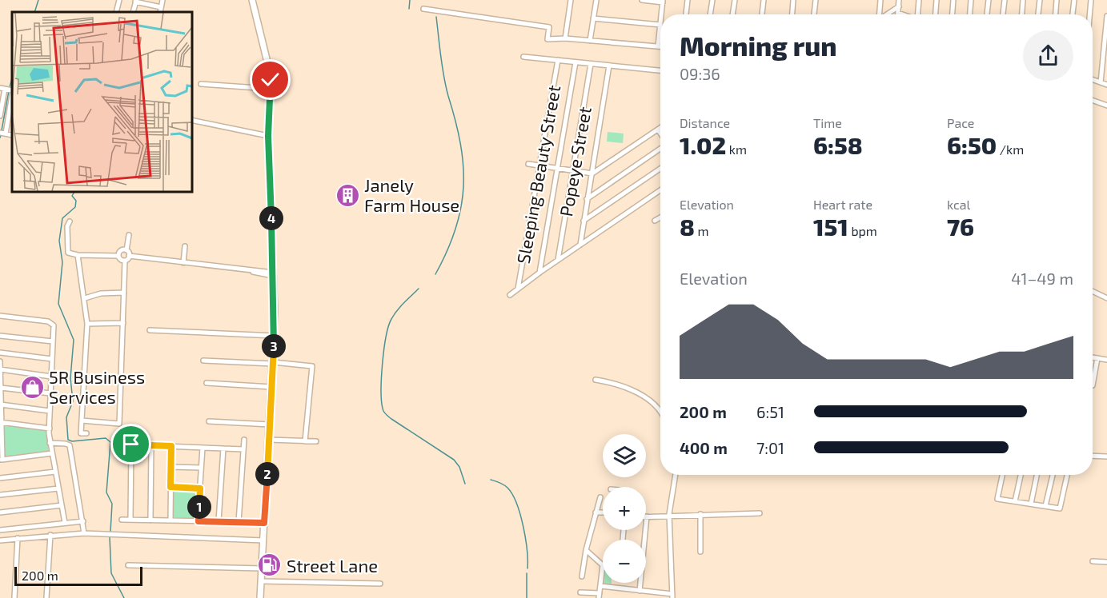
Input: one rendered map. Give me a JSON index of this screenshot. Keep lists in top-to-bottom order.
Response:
{
  "streets": {
    "street": ["Popeye Street", "Sleeping Beauty Street"]
  },
  "places": {
    "building": ["Janely Farm House"],
    "shop": ["5R Business Services"],
    "fuel station": ["Street Lane"]
  },
  "scale_bar": "200 m",
  "page": {
    "heading": ["Morning run", "09:36"],
    "stats": [
      ["Distance", "1.02 km"],
      ["Time", "6:58"],
      ["Pace", "6:50 /km"],
      ["Elevation", "8 m"],
      ["Heart rate", "151 bpm"],
      ["kcal", "76"]
    ],
    "pins": [
      "4",
      "3",
      "2",
      "1"
    ],
    "chart": ["Elevation", "41–49 m"],
    "list": [
      {
        "name": "200 m",
        "note": "6:51"
      },
      {
        "name": "400 m",
        "note": "7:01"
      }
    ],
    "map_buttons": ["+", "−"],
    "scale": "200 m"
  }
}
